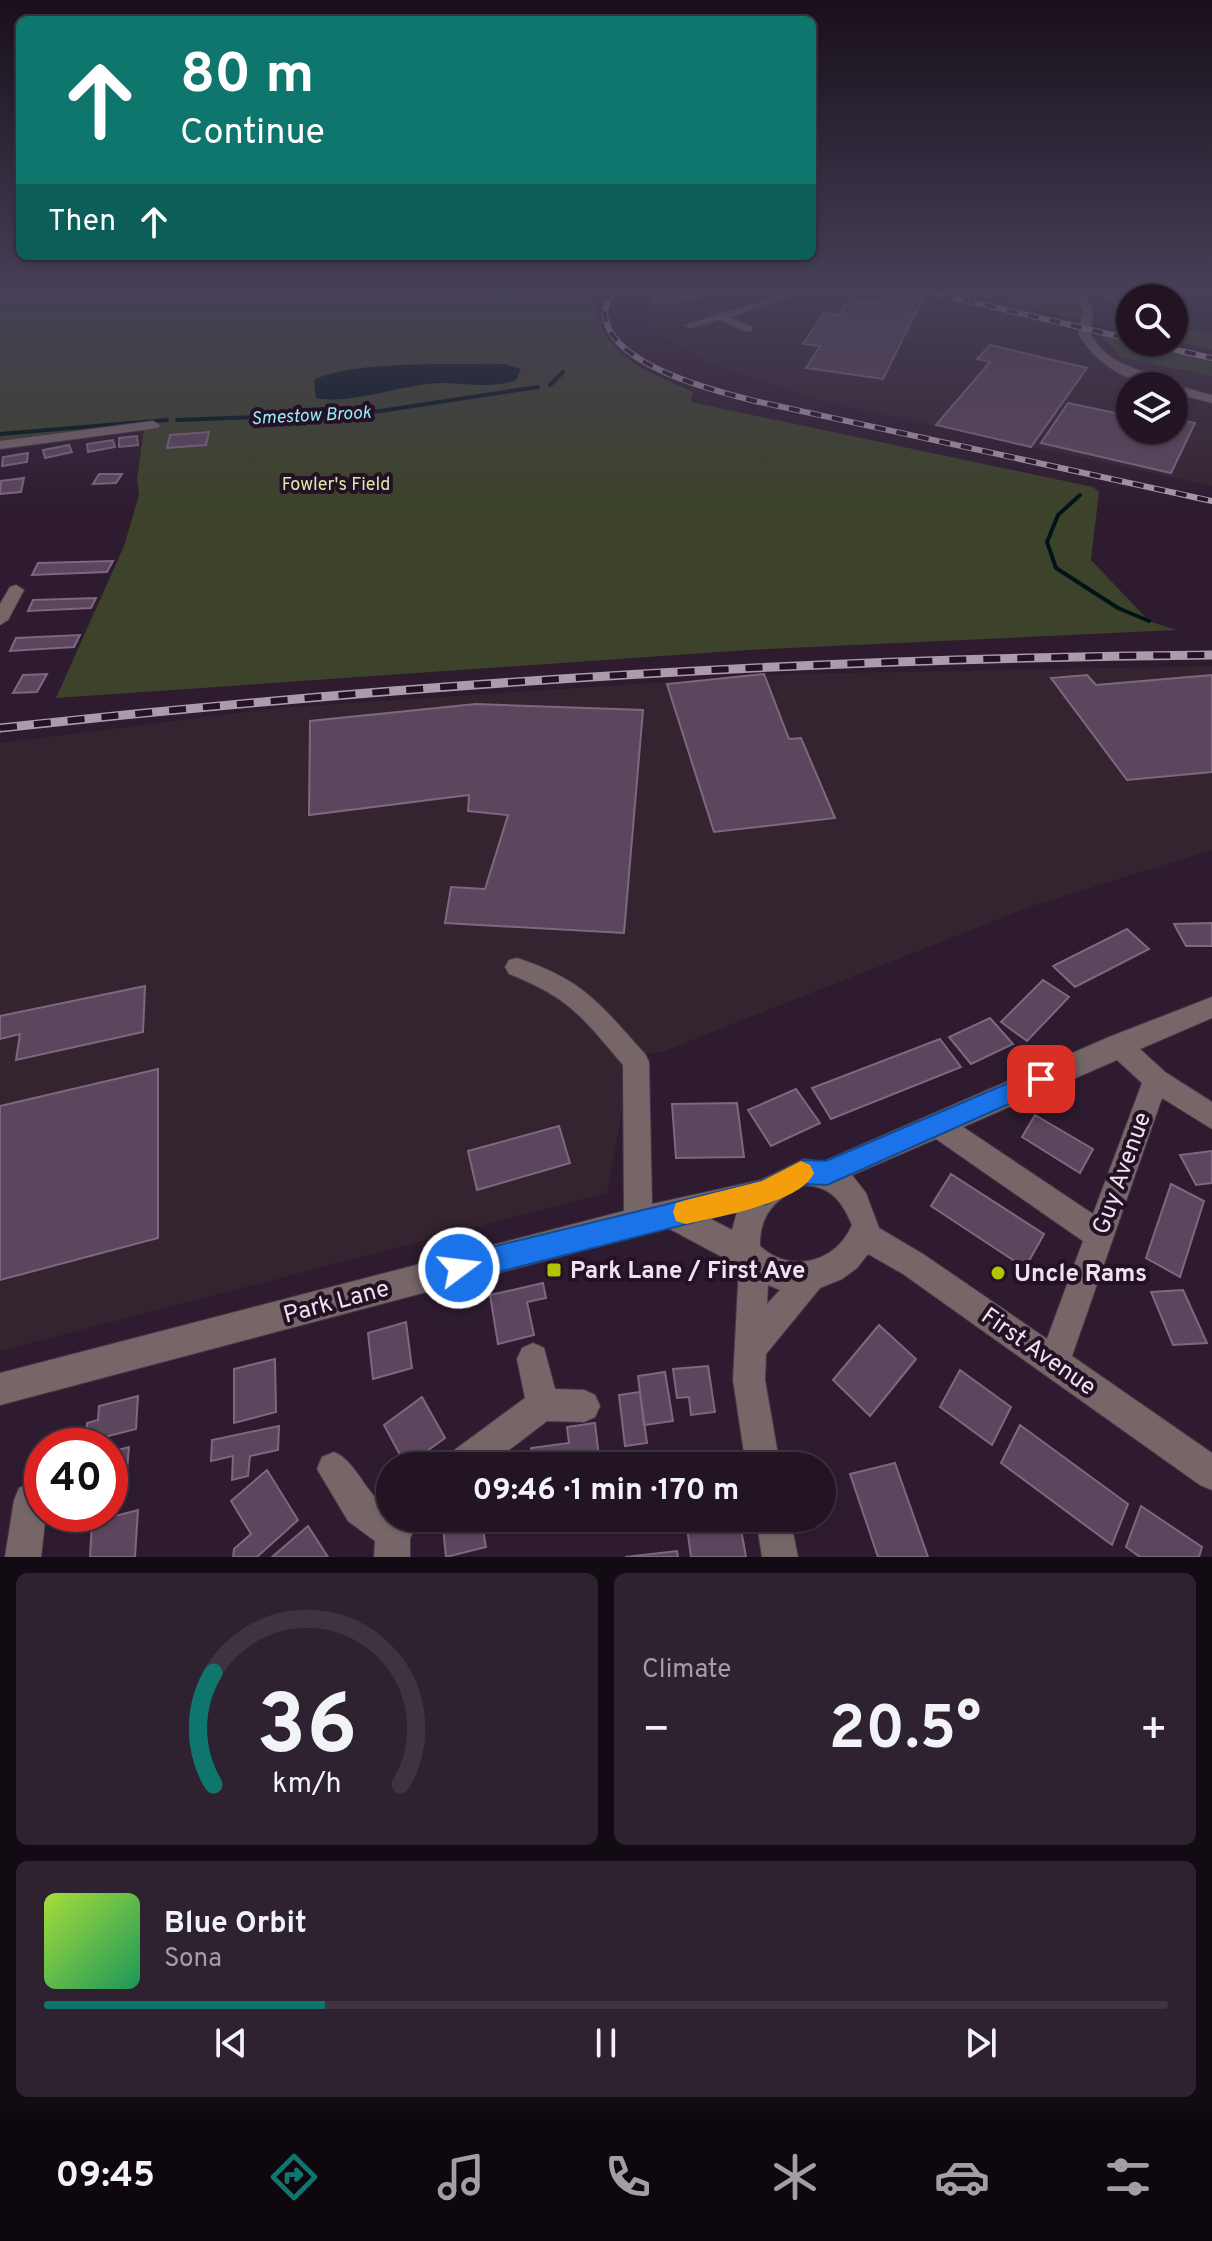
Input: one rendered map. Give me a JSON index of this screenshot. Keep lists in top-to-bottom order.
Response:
{
  "streets": {
    "street": ["Guy Avenue", "Park Lane", "First Avenue"]
  },
  "crossings": [
    ["Guy Avenue", "First Avenue"],
    ["Park Lane", "First Avenue"]
  ],
  "water": ["Smestow Brook"],
  "parks": ["Fowler's Field"],
  "places": {
    "transit": ["Park Lane / First Ave"],
    "other": ["Uncle Rams"]
  },
  "page": {
    "turn": ["80 m", "Continue"],
    "then": "Then",
    "limit": "40",
    "trip": "09:46 · 1 min · 170 m",
    "tile": "Climate",
    "heat": ["−", "20.5°", "+"],
    "song": ["Blue Orbit", "Sona"],
    "tabs": "09:45",
    "gauge": ["36", "km/h"]
  }
}
